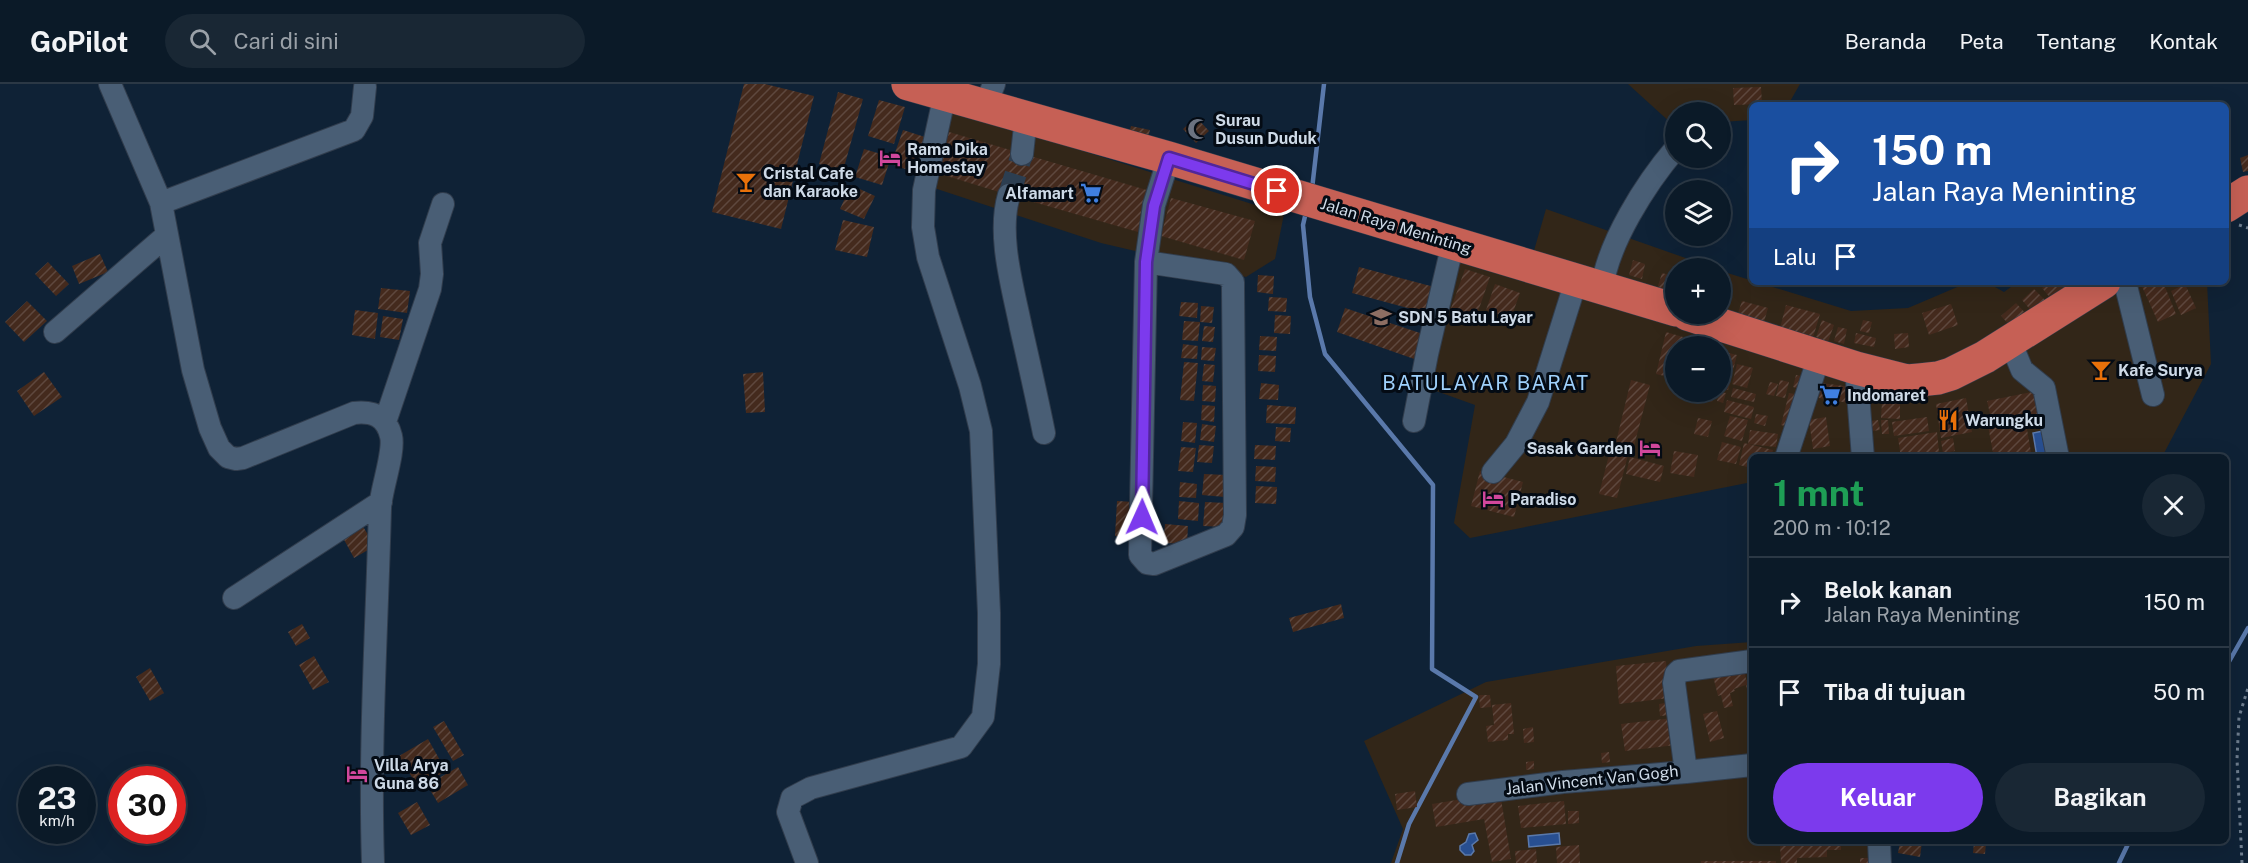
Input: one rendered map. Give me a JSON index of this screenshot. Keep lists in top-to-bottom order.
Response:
{
  "streets": {
    "highway": ["Jalan Raya Meninting"],
    "street": ["Jalan Vincent Van Gogh"]
  },
  "districts": ["BATULAYAR BARAT"],
  "places": {
    "mosque": ["Surau Dusun Duduk"],
    "hotel": [
      "Rama Dika Homestay",
      "Sasak Garden",
      "Paradiso",
      "Villa Arya Guna 86"
    ],
    "bar": ["Cristal Cafe dan Karaoke", "Kafe Surya"],
    "supermarket": ["Alfamart", "Indomaret"],
    "school or university": ["SDN 5 Batu Layar"],
    "restaurant": ["Warungku"]
  },
  "page": {
    "header": "GoPilot",
    "search": "Cari di sini",
    "nav": [
      "Beranda",
      "Peta",
      "Tentang",
      "Kontak"
    ],
    "map_buttons": ["+", "−"],
    "turn": ["150 m", "Jalan Raya Meninting"],
    "then": "Lalu",
    "heading": ["1 mnt", "200 m · 10:12"],
    "list": [
      {
        "name": "Belok kanan",
        "note": "Jalan Raya Meninting",
        "value": "150 m"
      },
      {
        "name": "Tiba di tujuan",
        "value": "50 m"
      }
    ],
    "buttons": ["Keluar", "Bagikan"],
    "speed": "23 km/h",
    "limit": "30"
  }
}
